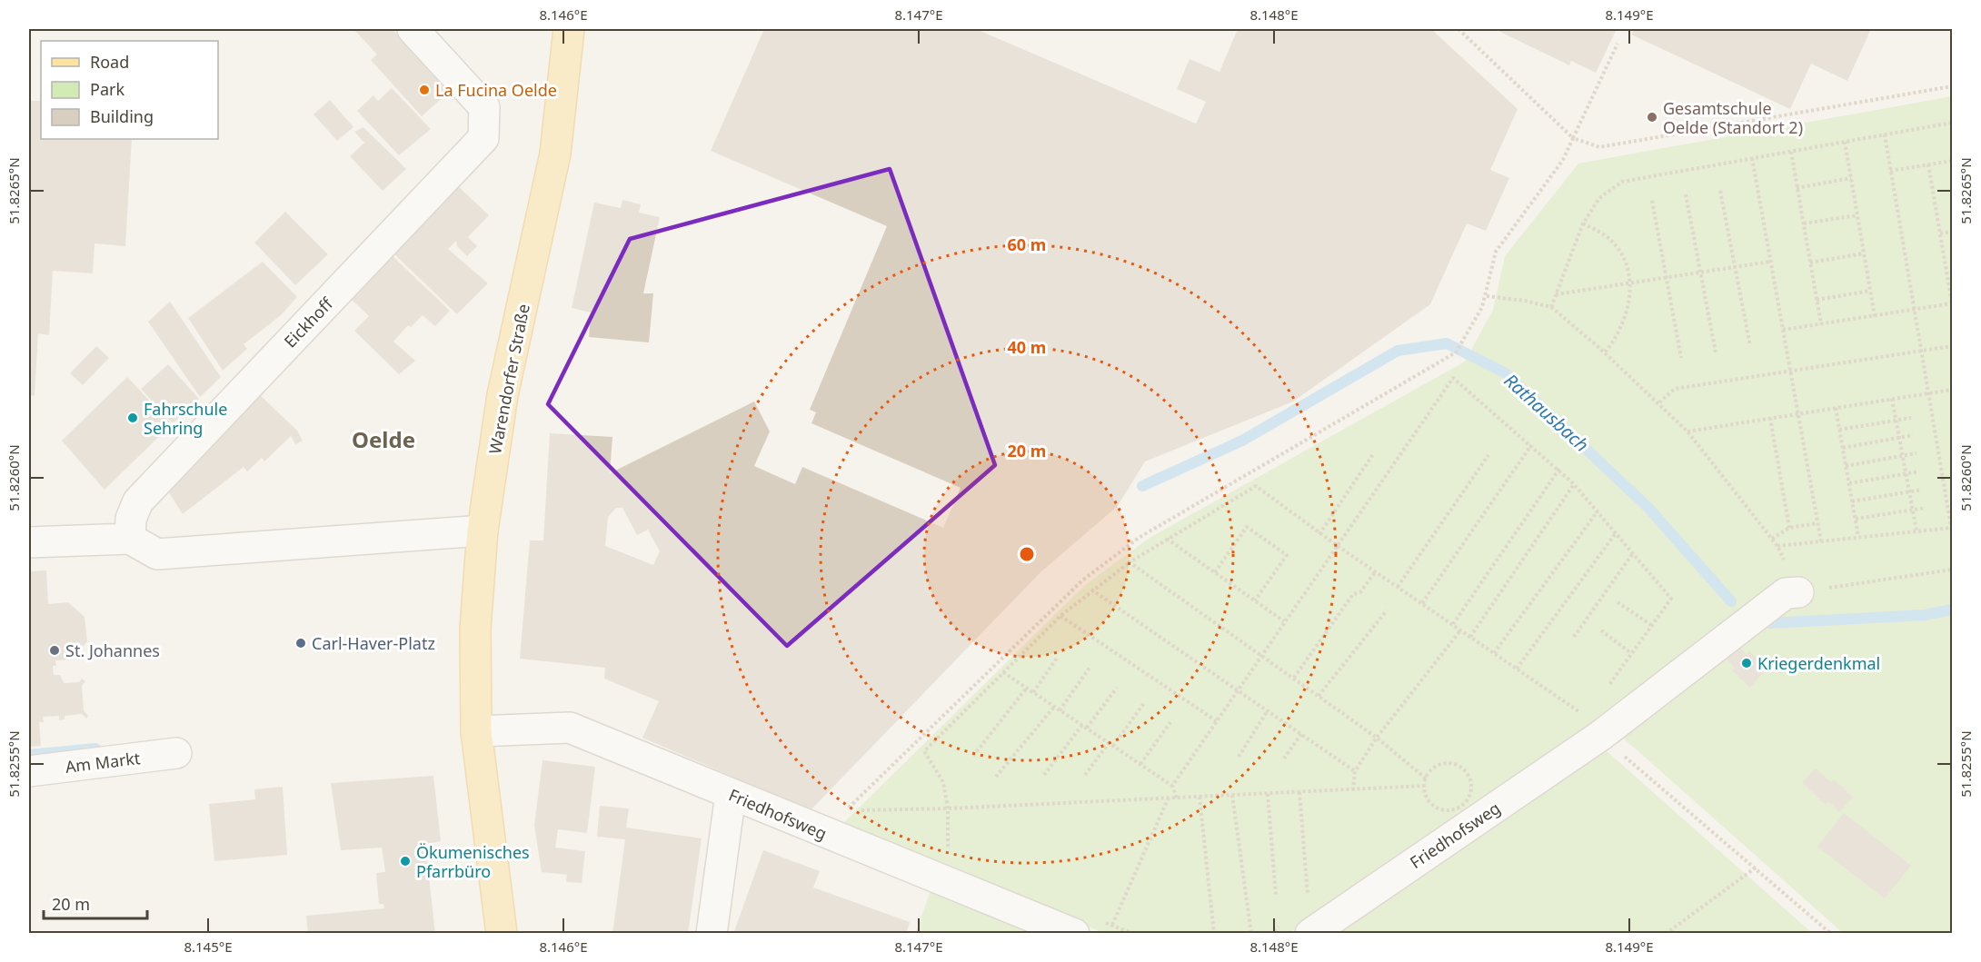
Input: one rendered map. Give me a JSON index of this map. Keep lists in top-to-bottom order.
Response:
{
  "streets": {
    "main road": ["Warendorfer Straße"],
    "street": ["Eickhoff", "Am Markt", "Friedhofsweg"]
  },
  "crossings": [
    ["Warendorfer Straße", "Friedhofsweg"]
  ],
  "districts": ["Oelde"],
  "water": ["Rathausbach"],
  "places": [
    "La Fucina Oelde",
    "Gesamtschule Oelde (Standort 2)",
    "Fahrschule Sehring",
    "Carl-Haver-Platz",
    "St. Johannes",
    "Kriegerdenkmal",
    "Ökumenisches Pfarrbüro"
  ],
  "legend": ["Road", "Park", "Building"],
  "scale_bar": "20 m",
  "coordinates": [
    "8.146°E",
    "8.147°E",
    "8.148°E",
    "8.149°E",
    "51.8265°N",
    "51.8260°N",
    "51.8255°N",
    "8.145°E"
  ],
  "rings": ["60 m", "40 m", "20 m"]
}
